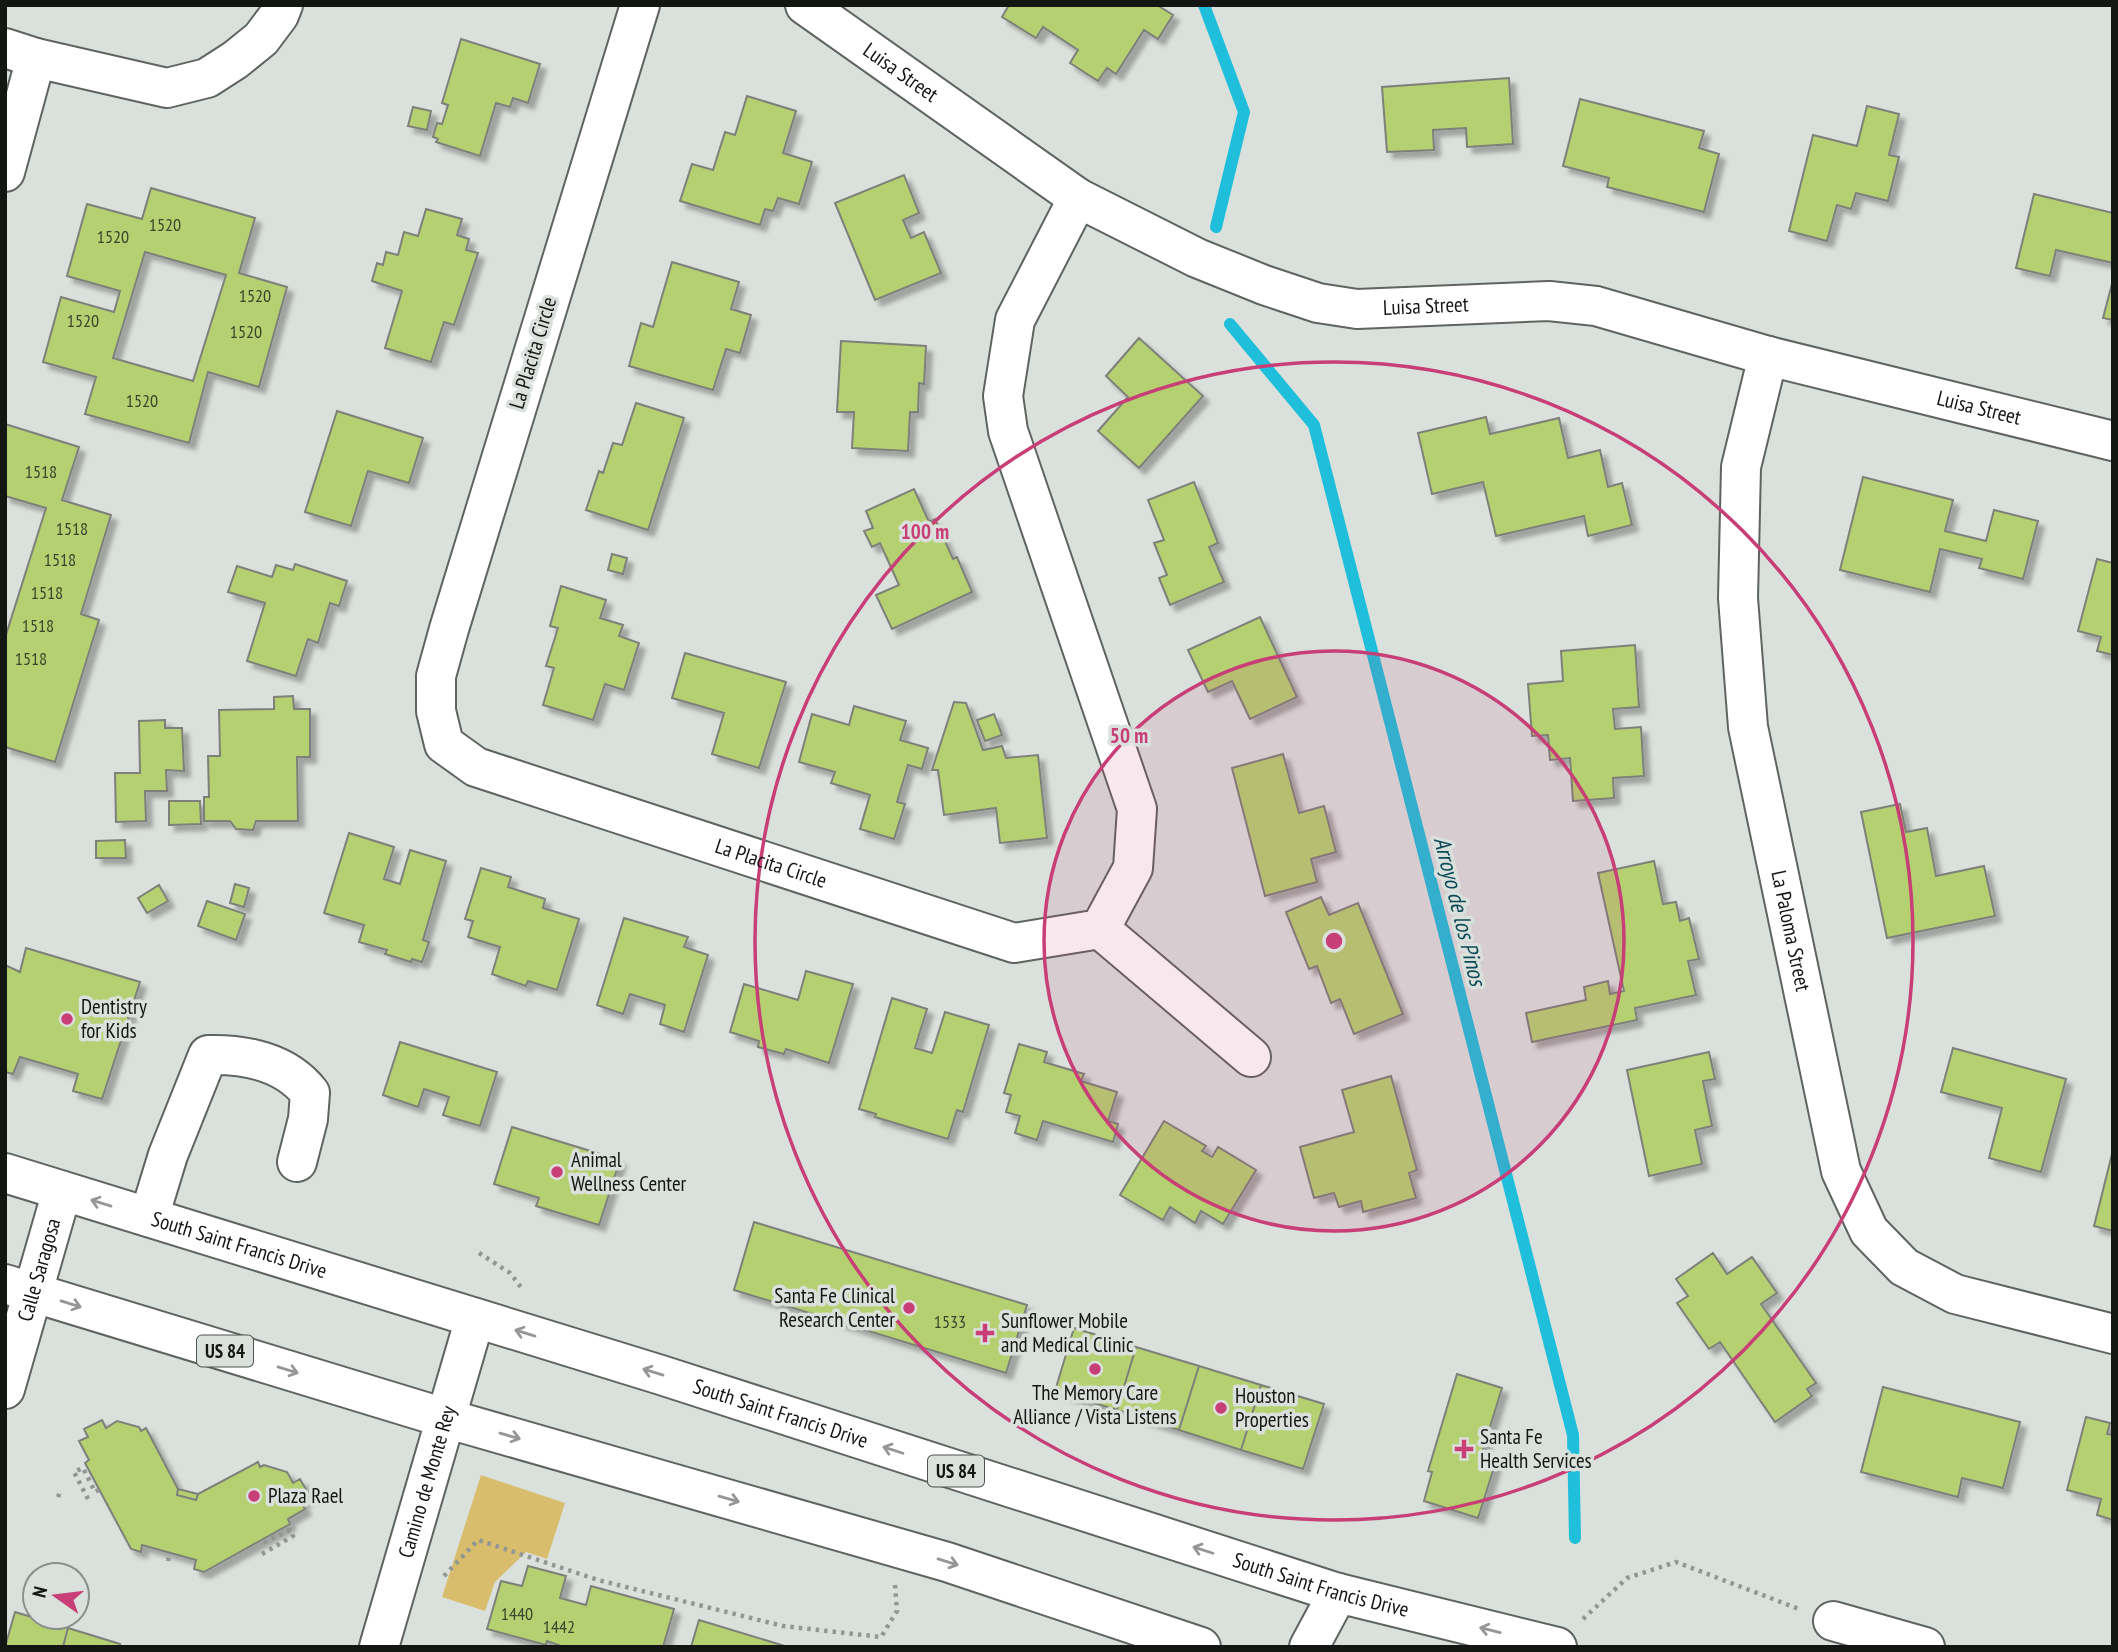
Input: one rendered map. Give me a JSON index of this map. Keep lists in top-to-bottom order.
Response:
{
  "streets": {
    "main road": [
      "Luisa Street",
      "La Placita Circle",
      "La Paloma Street",
      "South Saint Francis Drive",
      "Calle Saragosa",
      "US 84",
      "Camino de Monte Rey"
    ]
  },
  "crossings": [
    ["Luisa Street", "La Paloma Street"],
    ["South Saint Francis Drive", "Calle Saragosa"],
    ["South Saint Francis Drive", "Camino de Monte Rey"],
    ["Calle Saragosa", "US 84"],
    ["US 84", "Camino de Monte Rey"]
  ],
  "water": ["Arroyo de los Pinos"],
  "places": {
    "other": [
      "Dentistry for Kids",
      "Animal Wellness Center",
      "Santa Fe Clinical Research Center",
      "The Memory Care Alliance / Vista Listens",
      "Houston Properties",
      "Plaza Rael"
    ],
    "health": ["Sunflower Mobile and Medical Clinic", "Santa Fe Health Services"]
  },
  "house_numbers": [
    "1520",
    "1520",
    "1520",
    "1520",
    "1520",
    "1520",
    "1518",
    "1518",
    "1518",
    "1518",
    "1518",
    "1518",
    "1533",
    "1440",
    "1442"
  ],
  "north": "left",
  "rings": ["100 m", "50 m"]
}
